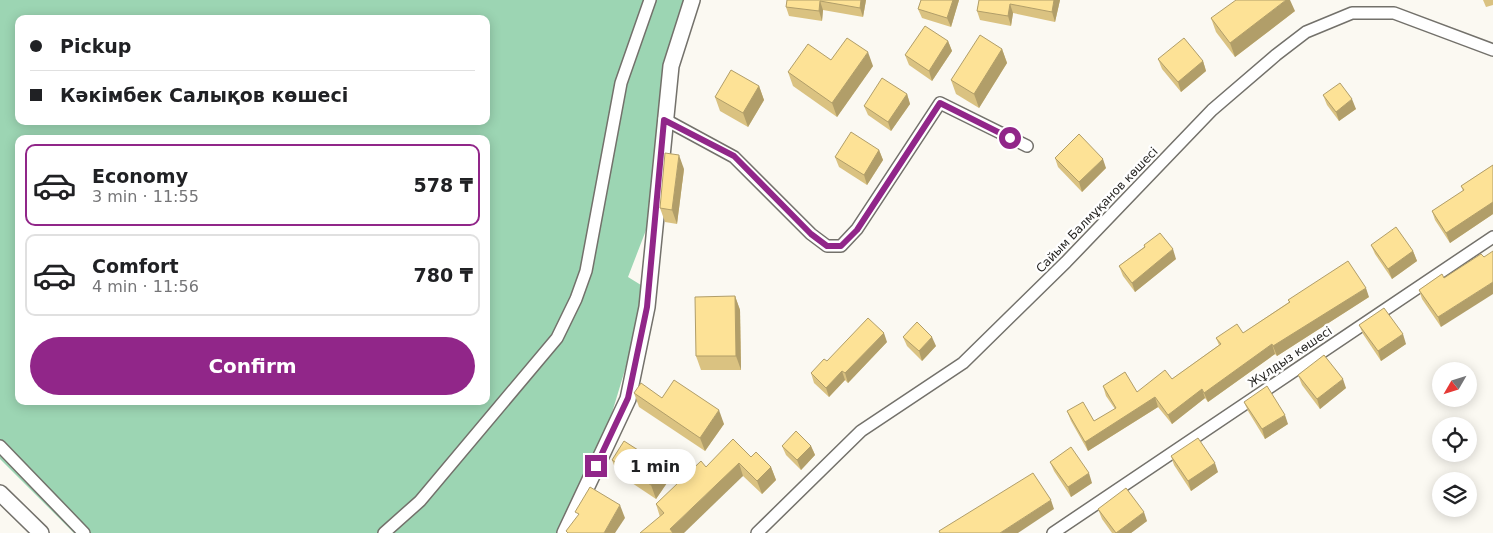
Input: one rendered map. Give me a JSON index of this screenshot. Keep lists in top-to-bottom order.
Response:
{
  "streets": {
    "street": ["Сайым Балмұқанов көшесі", "Жұлдыз көшесі"]
  },
  "north": "bottom left",
  "page": {
    "banner": ["Pickup", "Кәкімбек Салықов көшесі"],
    "list": [
      {
        "name": "Economy",
        "note": "3 min · 11:55",
        "value": "578 ₸"
      },
      {
        "name": "Comfort",
        "note": "4 min · 11:56",
        "value": "780 ₸"
      }
    ],
    "buttons": "Confirm",
    "bubble": "1 min"
  }
}
